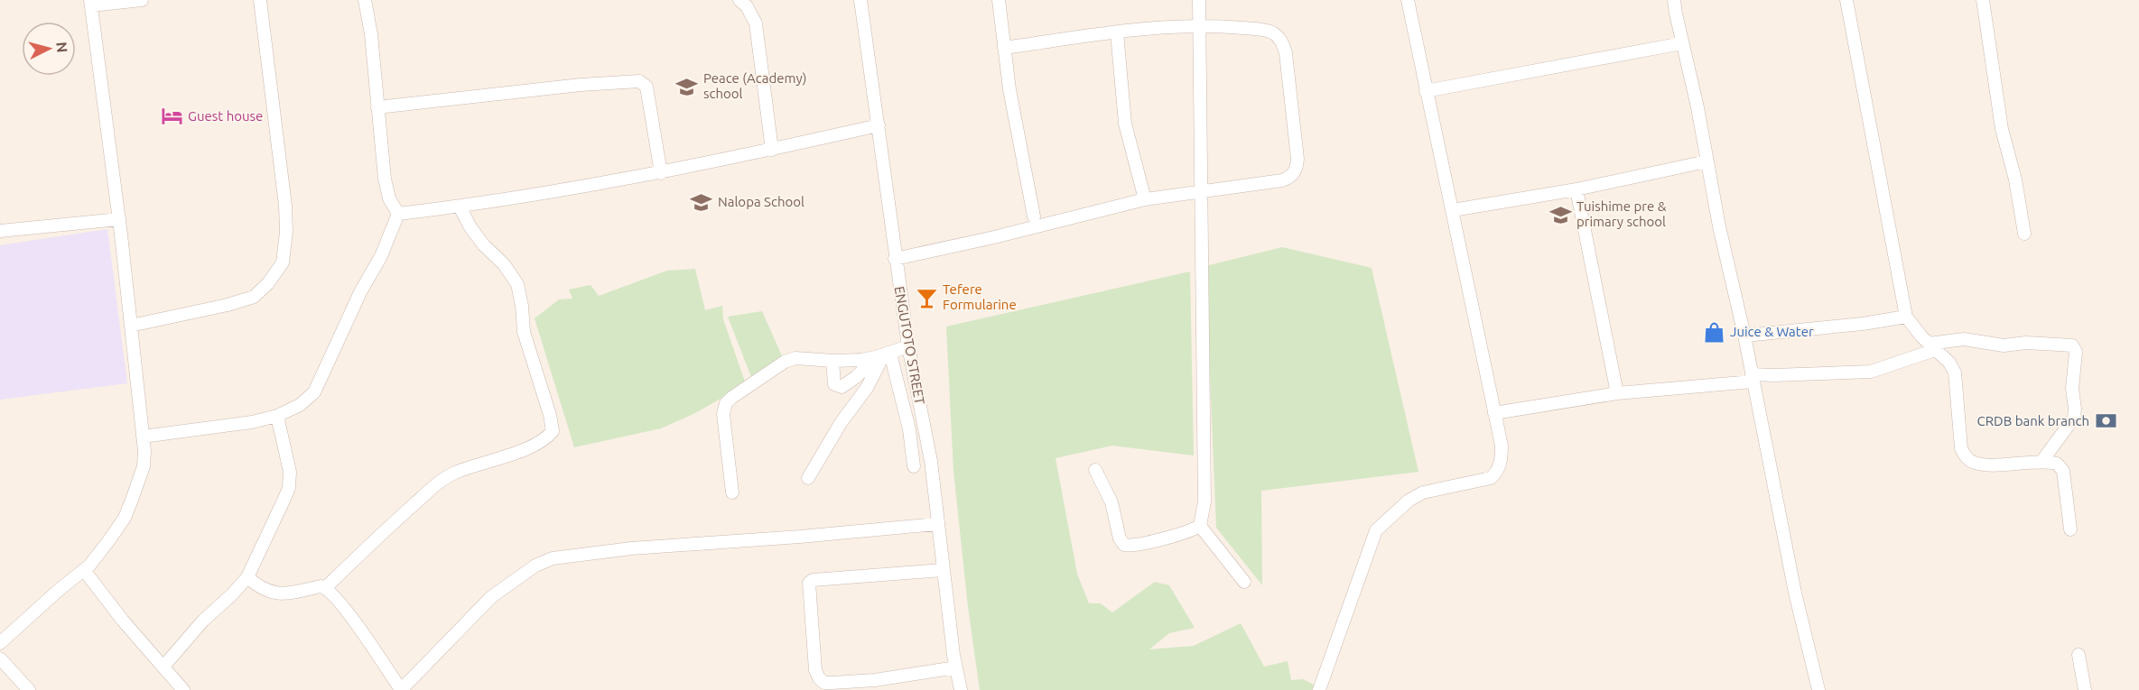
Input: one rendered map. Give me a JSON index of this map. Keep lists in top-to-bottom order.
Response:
{
  "streets": {
    "street": ["ENGUTOTO STREET"]
  },
  "places": {
    "school or university": ["Peace (Academy) school", "Nalopa School", "Tuishime pre & primary school"],
    "hotel": ["Guest house"],
    "bar": ["Tefere Formularine"],
    "shop": ["Juice & Water"],
    "bank": ["CRDB bank branch"]
  },
  "north": "right"
}
